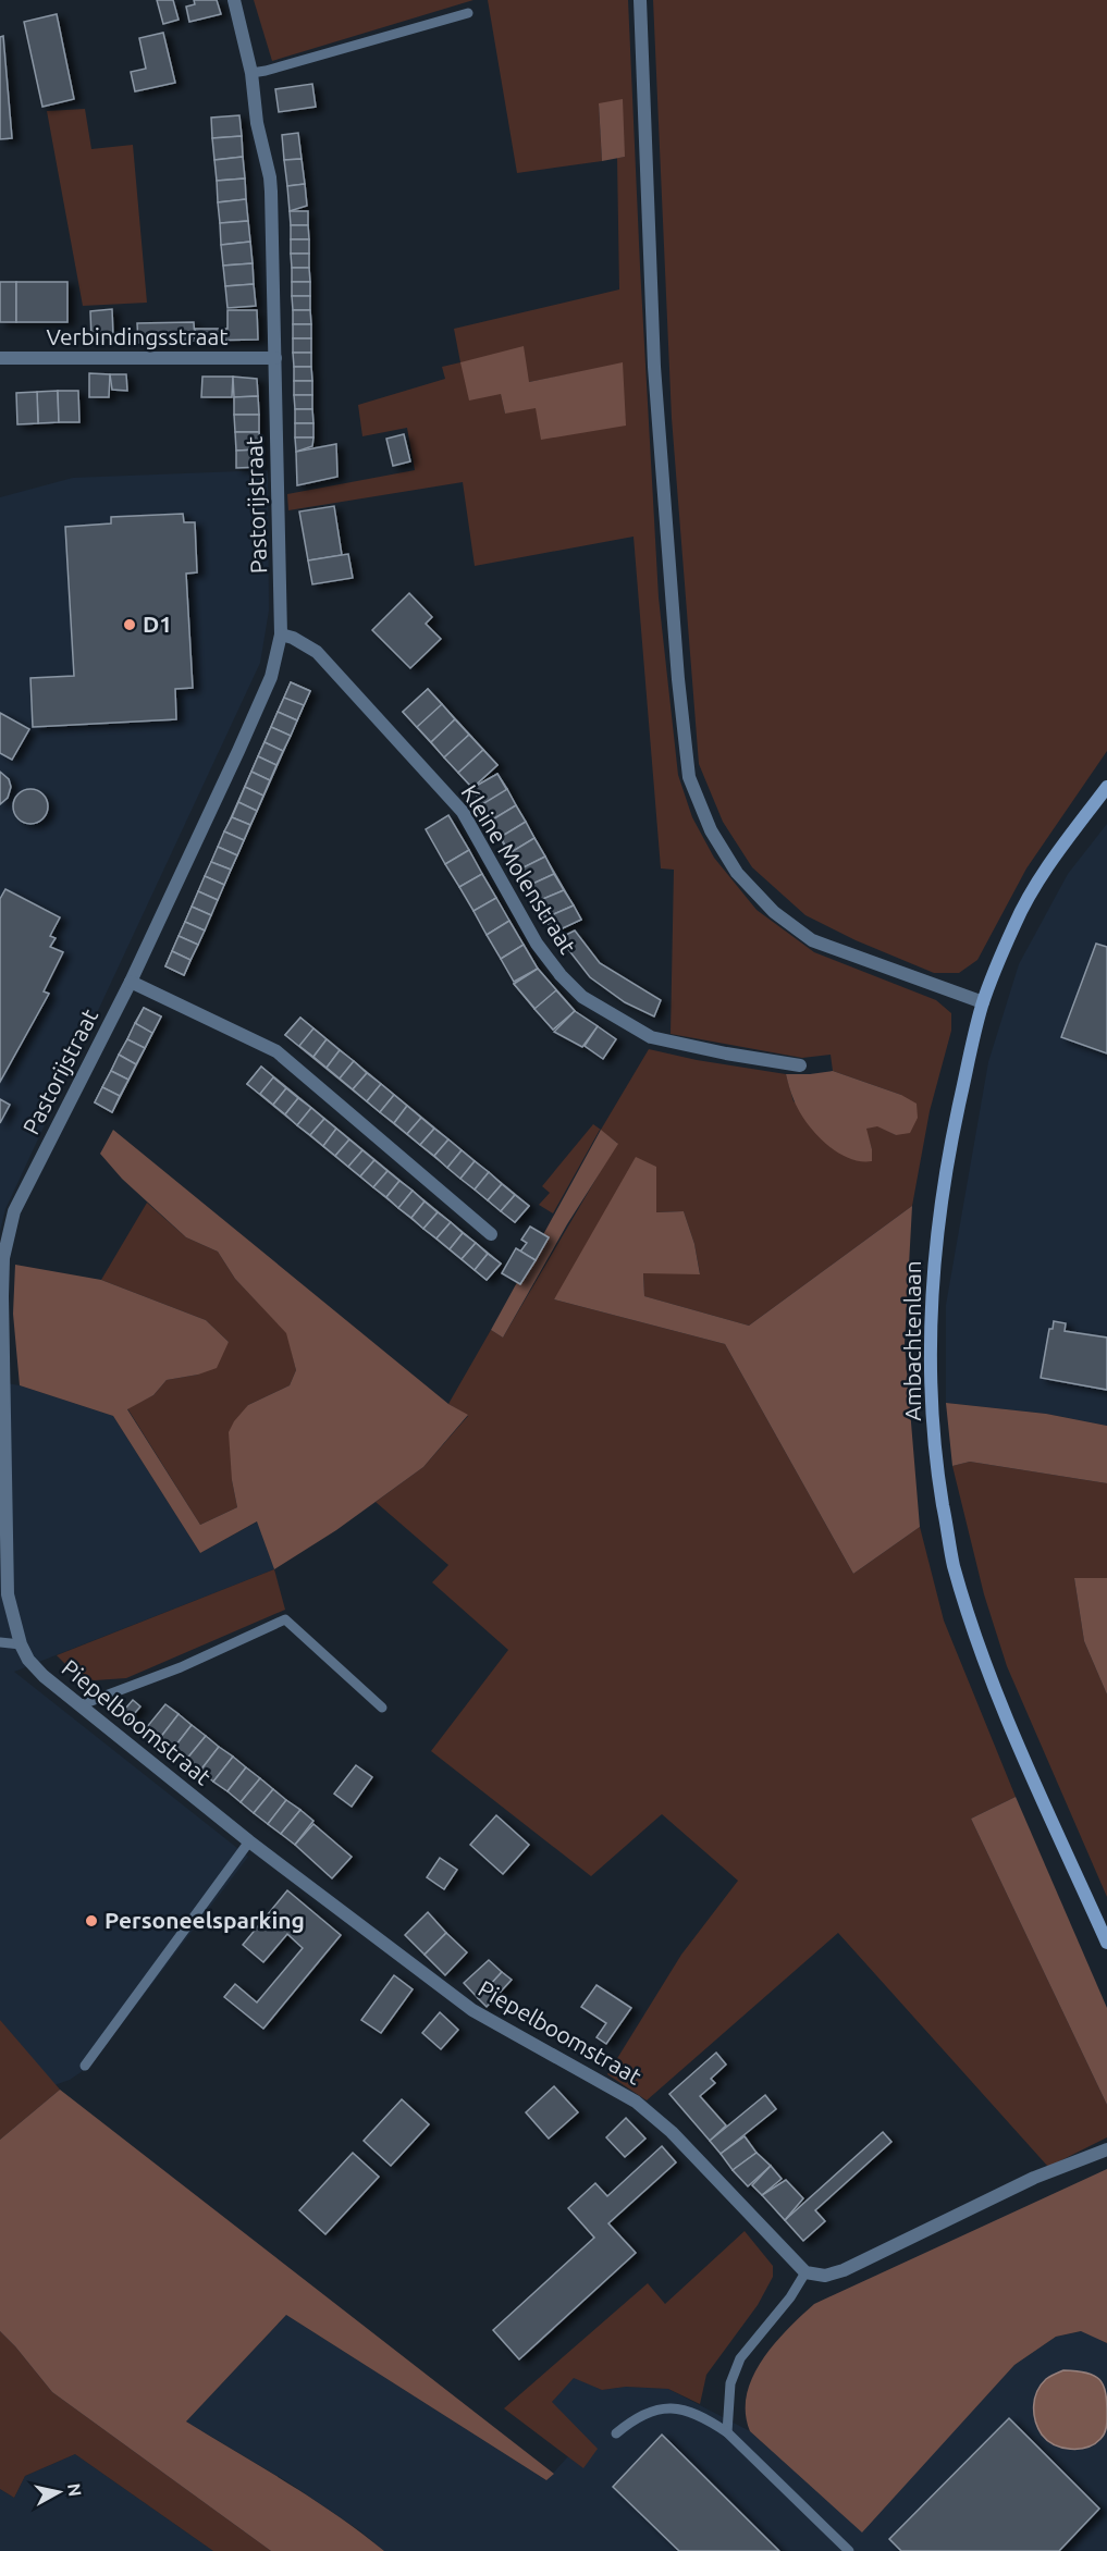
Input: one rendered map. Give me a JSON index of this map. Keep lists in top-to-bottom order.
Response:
{
  "streets": {
    "street": [
      "Verbindingsstraat",
      "Pastorijstraat",
      "Kleine Molenstraat",
      "Ambachtenlaan",
      "Piepelboomstraat"
    ]
  },
  "crossings": [
    ["Verbindingsstraat", "Pastorijstraat"],
    ["Pastorijstraat", "Kleine Molenstraat"],
    ["Pastorijstraat", "Piepelboomstraat"]
  ],
  "places": ["D1", "Personeelsparking"],
  "north": "right"
}
